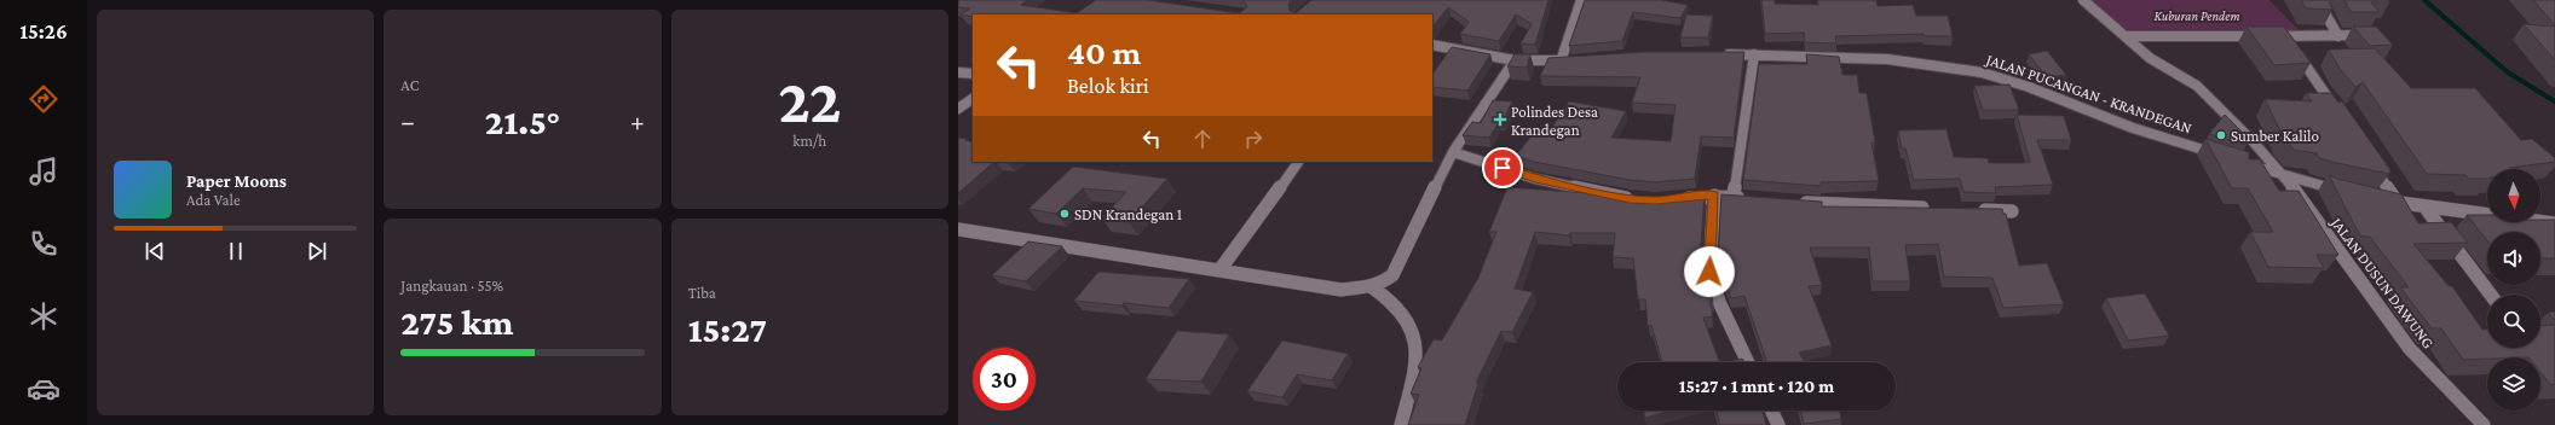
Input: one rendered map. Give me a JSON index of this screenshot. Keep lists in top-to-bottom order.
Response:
{
  "streets": {
    "street": ["JALAN PUCANGAN - KRANDEGAN", "JALAN DUSUN DAWUNG"]
  },
  "parks": ["Kuburan Pendem"],
  "places": {
    "health": ["Polindes Desa Krandegan"],
    "other": ["Sumber Kalilo", "SDN Krandegan 1"]
  },
  "north": "bottom",
  "page": {
    "tabs": "15:26",
    "tile": [
      "AC",
      ["22", "km/h"],
      ["Jangkauan · 55%", "275 km"],
      ["Tiba", "15:27"]
    ],
    "turn": ["40 m", "Belok kiri"],
    "heat": ["−", "21.5°", "+"],
    "song": ["Paper Moons", "Ada Vale"],
    "limit": "30",
    "trip": "15:27 · 1 mnt · 120 m"
  }
}
